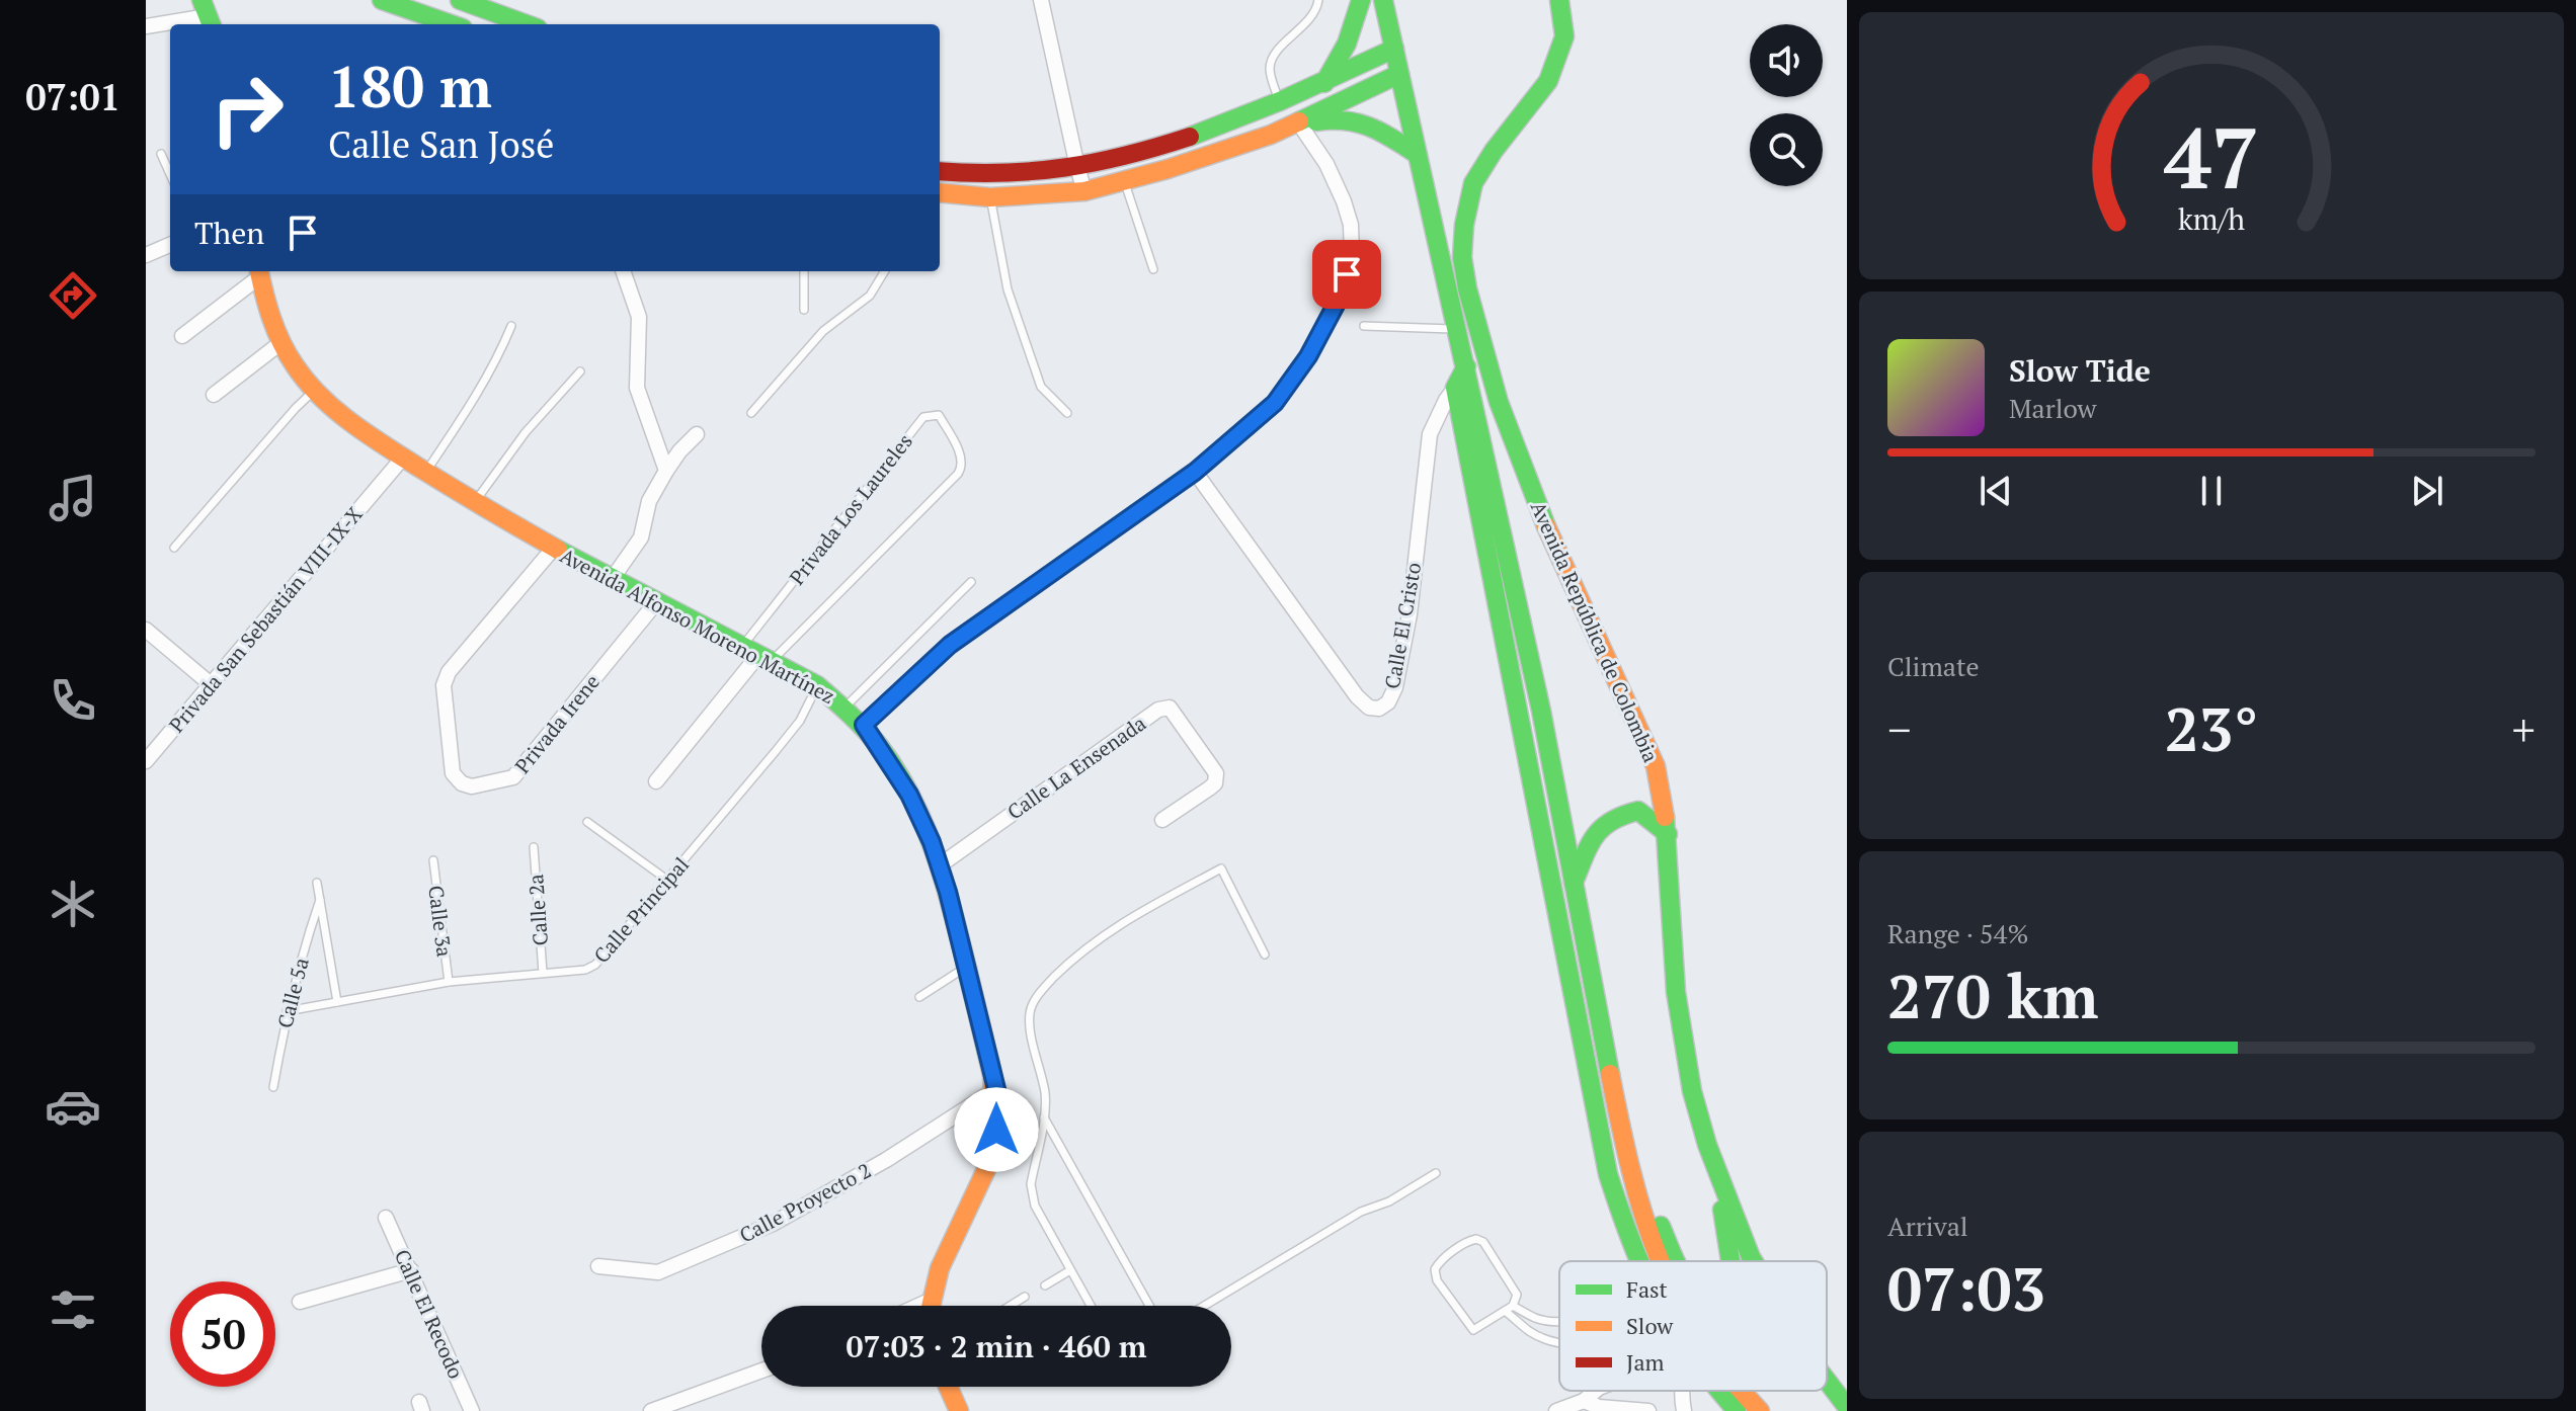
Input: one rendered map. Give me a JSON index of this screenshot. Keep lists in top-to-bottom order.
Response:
{
  "streets": {
    "main road": ["Avenida Alfonso Moreno Martínez", "Avenida República de Colombia"],
    "street": [
      "Privada San Sebastián VIII-IX-X",
      "Calle El Cristo",
      "Privada Irene",
      "Calle La Ensenada",
      "Calle Proyecto 2",
      "Calle El Recodo"
    ],
    "lane": [
      "Privada Los Laureles",
      "Calle 2a",
      "Calle Principal",
      "Calle 3a",
      "Calle 5a"
    ]
  },
  "crossings": [
    ["Privada Los Laureles", "Avenida Alfonso Moreno Martínez"],
    ["Privada San Sebastián VIII-IX-X", "Avenida Alfonso Moreno Martínez"],
    ["Avenida Alfonso Moreno Martínez", "Privada Irene"],
    ["Avenida Alfonso Moreno Martínez", "Calle La Ensenada"],
    ["Avenida Alfonso Moreno Martínez", "Calle Principal"],
    ["Avenida Alfonso Moreno Martínez", "Calle Proyecto 2"],
    ["Calle 2a", "Calle Principal"],
    ["Calle Principal", "Calle 3a"],
    ["Calle Principal", "Calle 5a"]
  ],
  "legend": ["Fast", "Slow", "Jam"],
  "page": {
    "tabs": "07:01",
    "turn": ["180 m", "Calle San José"],
    "then": "Then",
    "song": ["Slow Tide", "Marlow"],
    "tile": [
      "Climate",
      ["Range · 54%", "270 km"],
      ["Arrival", "07:03"]
    ],
    "heat": ["−", "23°", "+"],
    "limit": "50",
    "trip": "07:03 · 2 min · 460 m",
    "gauge": ["47", "km/h"]
  }
}
